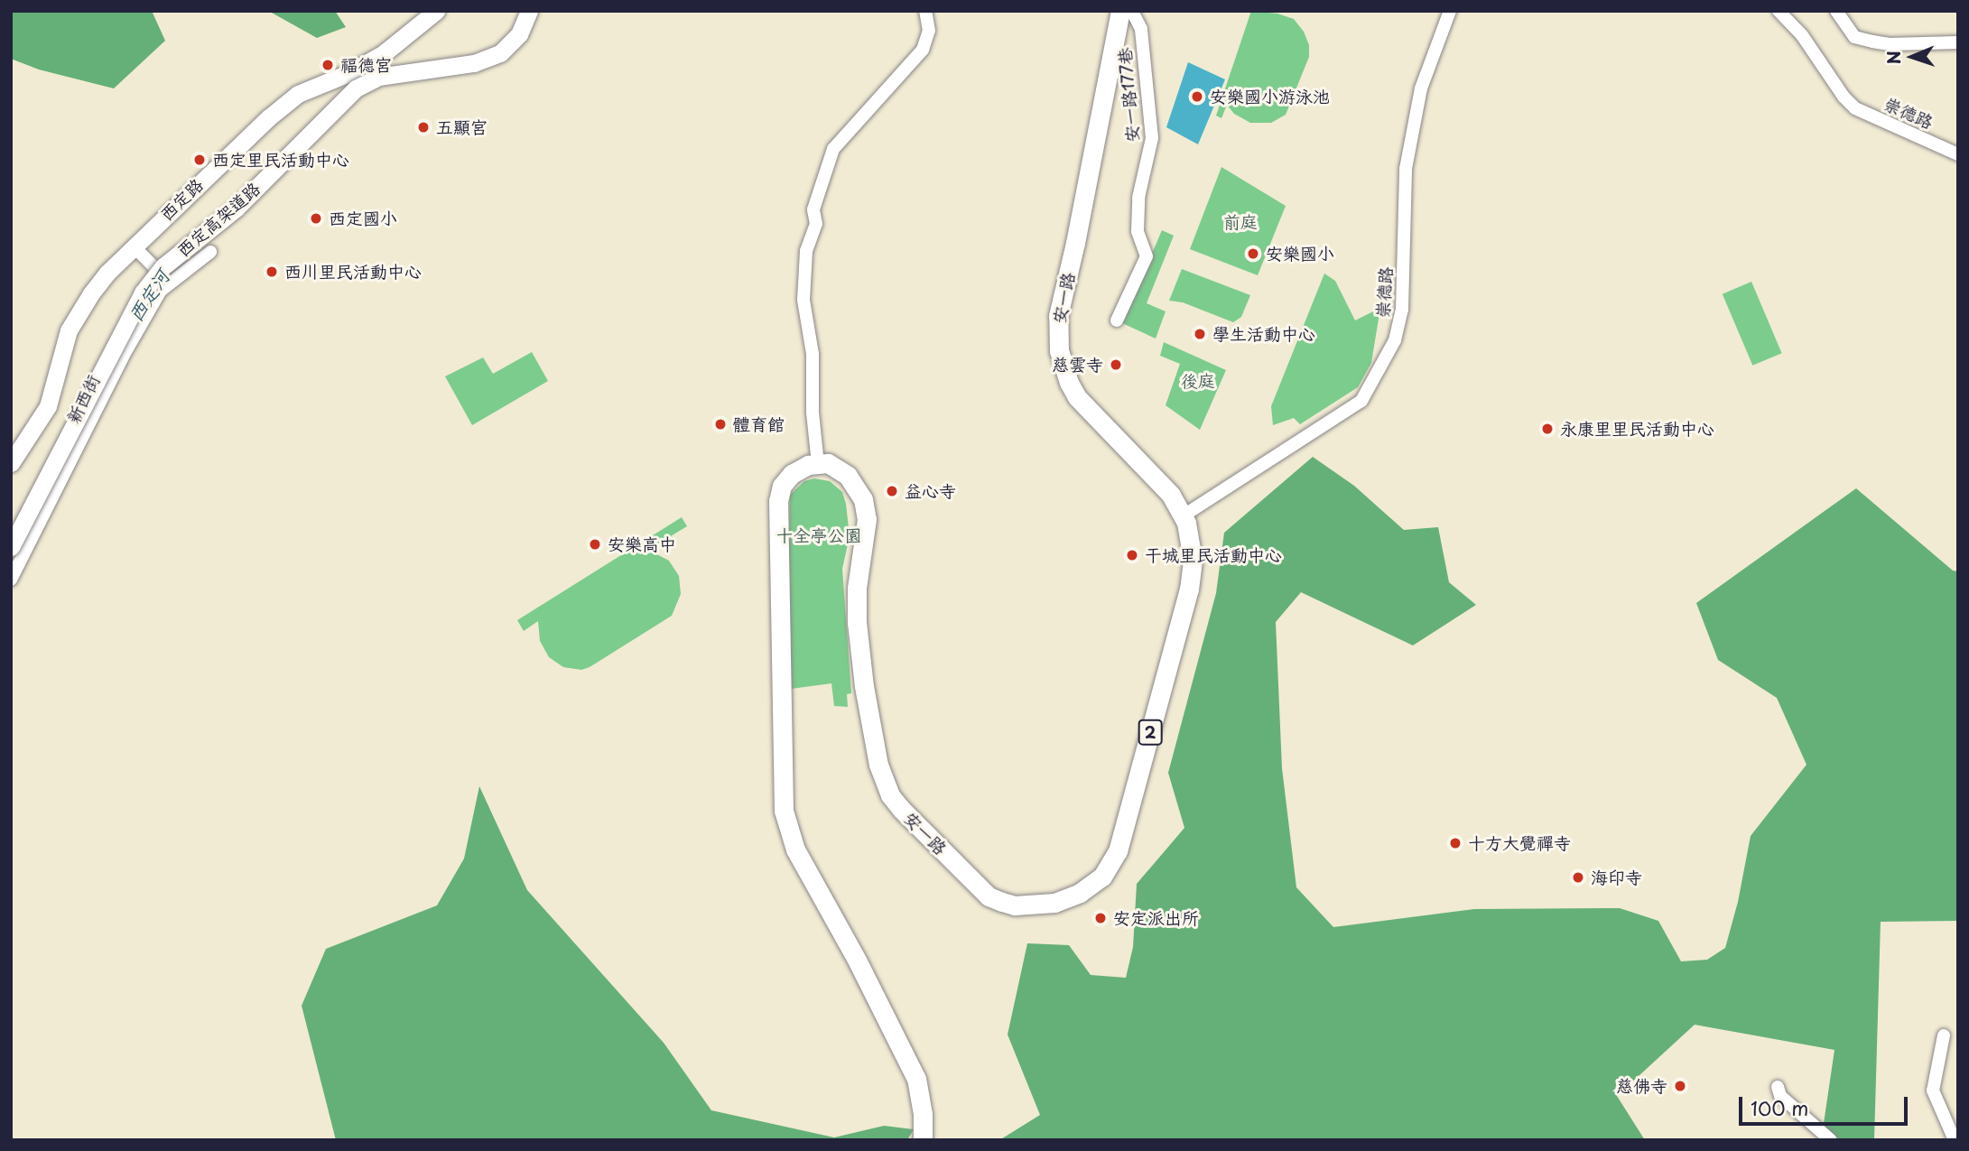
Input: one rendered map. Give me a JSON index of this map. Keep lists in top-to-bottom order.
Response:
{
  "streets": {
    "main road": ["安一路", "2"],
    "street": [
      "安一路177巷",
      "崇德路",
      "西定路",
      "西定高架道路",
      "新西街"
    ]
  },
  "crossings": [
    ["崇德路", "安一路"]
  ],
  "water": ["西定河"],
  "parks": ["前庭", "後庭", "十全亭公園"],
  "places": [
    "福德宮",
    "安樂國小游泳池",
    "五顯宮",
    "西定里民活動中心",
    "西定國小",
    "安樂國小",
    "西川里民活動中心",
    "學生活動中心",
    "慈雲寺",
    "體育館",
    "永康里里民活動中心",
    "益心寺",
    "安樂高中",
    "干城里民活動中心",
    "十方大覺禪寺",
    "海印寺",
    "安定派出所",
    "慈佛寺"
  ],
  "scale_bar": "100 m",
  "north": "left"
}
